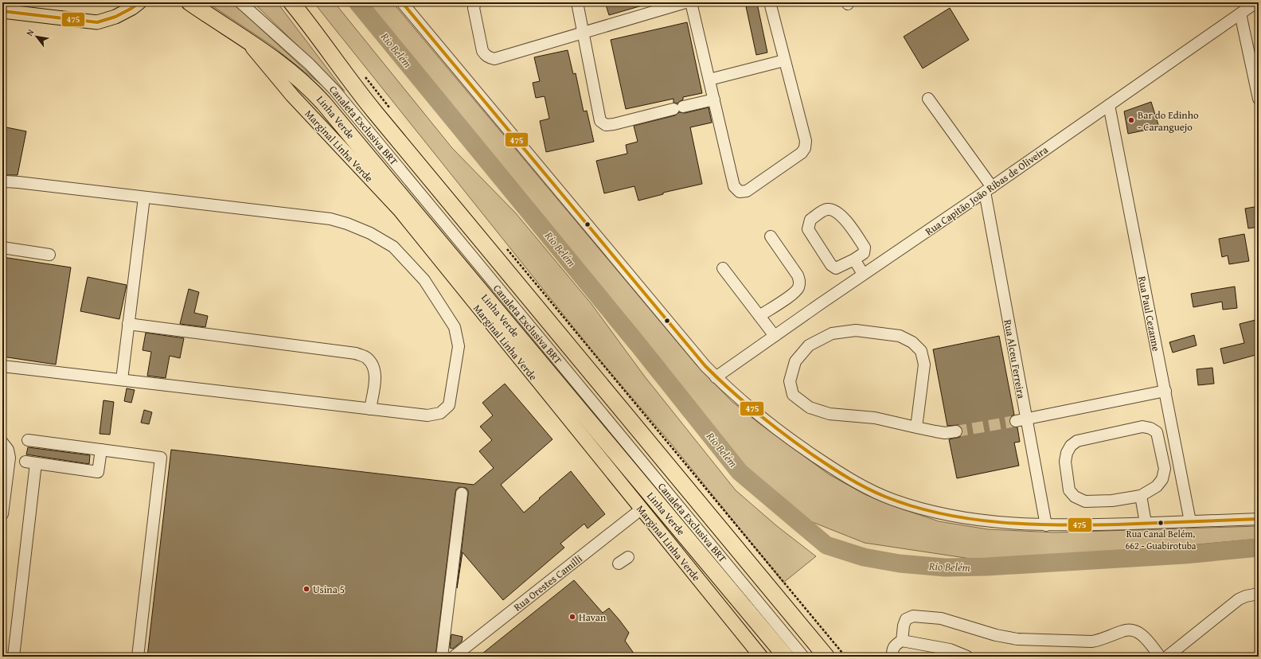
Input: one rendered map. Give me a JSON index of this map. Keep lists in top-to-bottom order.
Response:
{
  "streets": {
    "highway": ["Linha Verde"],
    "main road": ["Marginal Linha Verde"],
    "street": [
      "Canaleta Exclusiva BRT",
      "Rua Capitão João Ribas de Oliveira",
      "Rua Paul Cezanne",
      "Rua Alceu Ferreira",
      "Rua Orestes Camilli"
    ]
  },
  "crossings": [
    ["Linha Verde", "Marginal Linha Verde"],
    ["Marginal Linha Verde", "Rua Orestes Camilli"],
    ["Rua Capitão João Ribas de Oliveira", "Rua Paul Cezanne"],
    ["Rua Capitão João Ribas de Oliveira", "Rua Alceu Ferreira"]
  ],
  "water": ["Rio Belém"],
  "places": [
    "Bar do Edinho - Caranguejo",
    "Rua Canal Belém, 662 - Guabirotuba",
    "Usina 5",
    "Havan"
  ],
  "lines": ["transit line 475"],
  "north": "top left"
}
